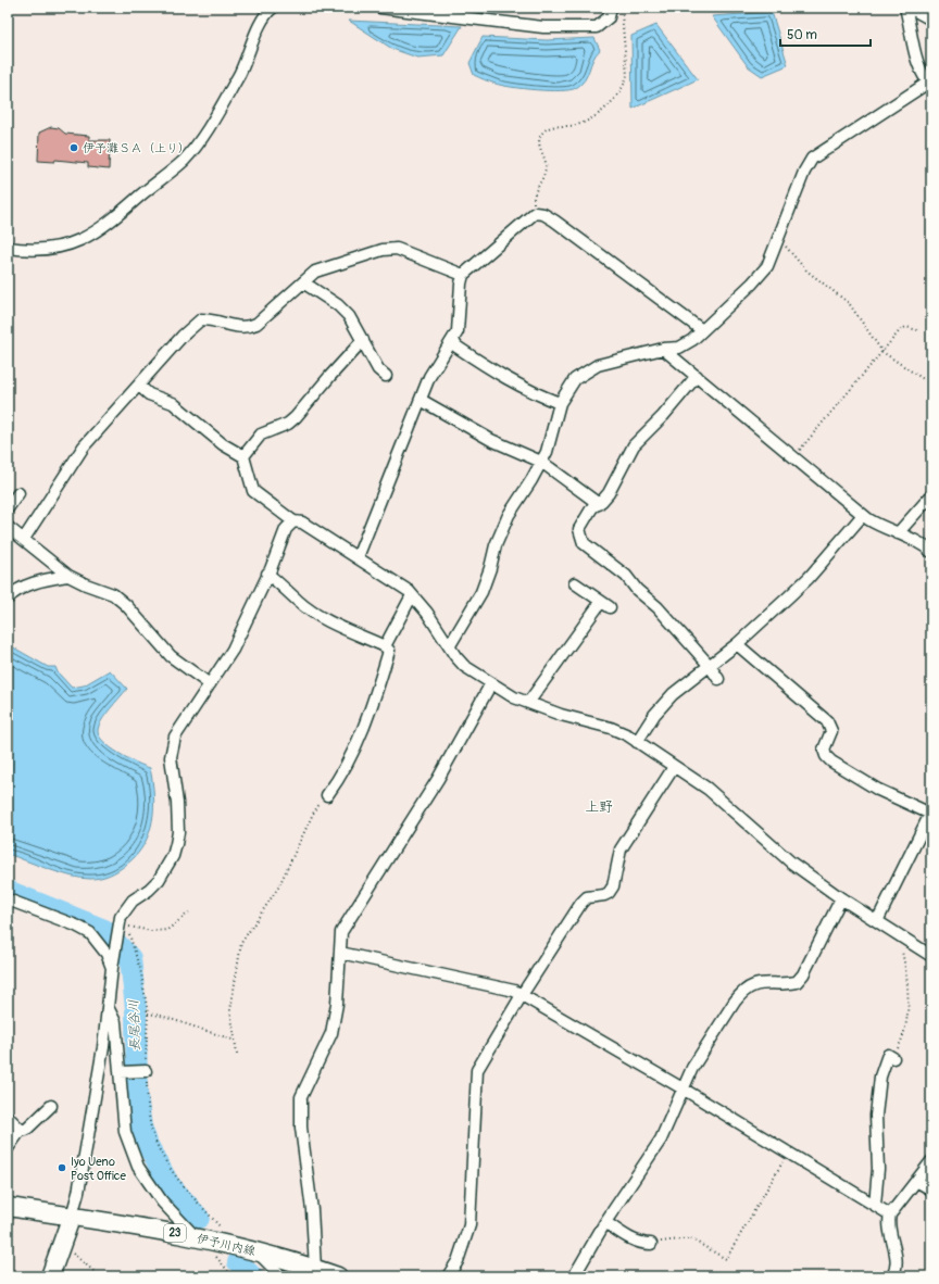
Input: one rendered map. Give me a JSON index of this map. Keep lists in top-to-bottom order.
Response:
{
  "streets": {
    "main road": ["23", "伊予川内線"]
  },
  "districts": ["上野"],
  "water": ["長尾谷川"],
  "places": ["伊予灘ＳＡ（上り）", "Iyo Ueno Post Office"],
  "scale_bar": "50 m"
}
